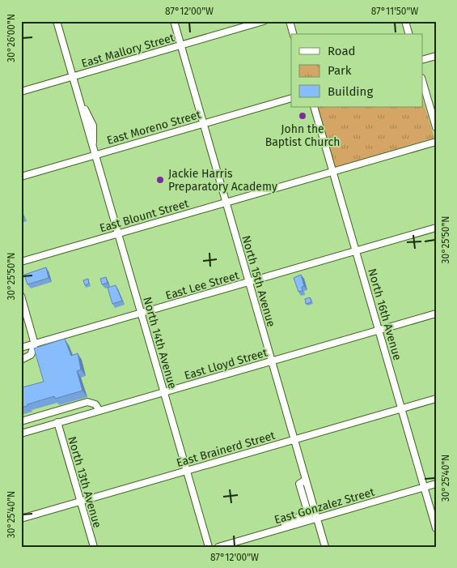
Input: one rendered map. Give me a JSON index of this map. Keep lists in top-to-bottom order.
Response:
{
  "streets": {
    "street": [
      "East Mallory Street",
      "East Moreno Street",
      "East Blount Street",
      "North 15th Avenue",
      "East Lee Street",
      "North 16th Avenue",
      "North 14th Avenue",
      "East Lloyd Street",
      "East Brainerd Street",
      "North 13th Avenue",
      "East Gonzalez Street"
    ]
  },
  "crossings": [
    ["East Mallory Street", "North 15th Avenue"],
    ["East Mallory Street", "North 14th Avenue"],
    ["East Moreno Street", "North 15th Avenue"],
    ["East Moreno Street", "North 14th Avenue"],
    ["East Blount Street", "North 15th Avenue"],
    ["East Blount Street", "North 16th Avenue"],
    ["East Blount Street", "North 14th Avenue"],
    ["North 15th Avenue", "East Lee Street"],
    ["North 15th Avenue", "East Lloyd Street"],
    ["North 15th Avenue", "East Brainerd Street"],
    ["North 15th Avenue", "East Gonzalez Street"],
    ["East Lee Street", "North 16th Avenue"],
    ["East Lee Street", "North 14th Avenue"],
    ["North 16th Avenue", "East Lloyd Street"],
    ["North 16th Avenue", "East Brainerd Street"],
    ["North 16th Avenue", "East Gonzalez Street"],
    ["North 14th Avenue", "East Lloyd Street"],
    ["North 14th Avenue", "East Brainerd Street"],
    ["East Lloyd Street", "North 13th Avenue"],
    ["East Brainerd Street", "North 13th Avenue"]
  ],
  "places": ["John the Baptist Church", "Jackie Harris Preparatory Academy"],
  "legend": ["Road", "Park", "Building"],
  "coordinates": [
    "87°12'00\"W",
    "87°11'50\"W",
    "30°26'00\"N",
    "30°25'50\"N",
    "30°25'40\"N"
  ]
}
